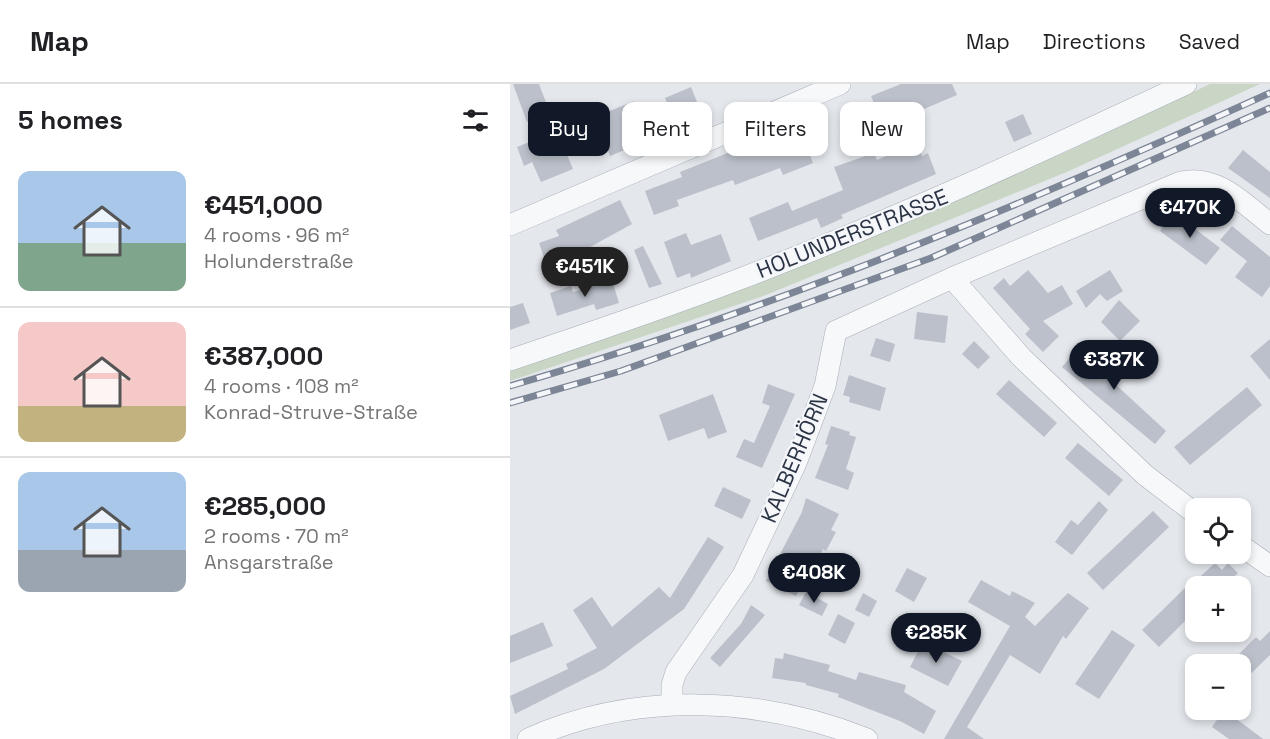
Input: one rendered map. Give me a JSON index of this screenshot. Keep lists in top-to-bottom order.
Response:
{
  "streets": {
    "street": ["HOLUNDERSTRASSE", "KALBERHÖRN"]
  },
  "page": {
    "header": "Map",
    "nav": ["Map", "Directions", "Saved"],
    "heading": "5 homes",
    "chip": [
      "Buy",
      "Rent",
      "Filters",
      "New"
    ],
    "list": [
      {
        "name": "€451,000",
        "note": "4 rooms · 96 m² · Holunderstraße"
      },
      {
        "name": "€387,000",
        "note": "4 rooms · 108 m² · Konrad-Struve-Straße"
      },
      {
        "name": "€285,000",
        "note": "2 rooms · 70 m² · Ansgarstraße"
      }
    ],
    "price": [
      "€470K",
      "€451K",
      "€387K",
      "€408K",
      "€285K"
    ],
    "map_buttons": ["+", "−"]
  }
}
